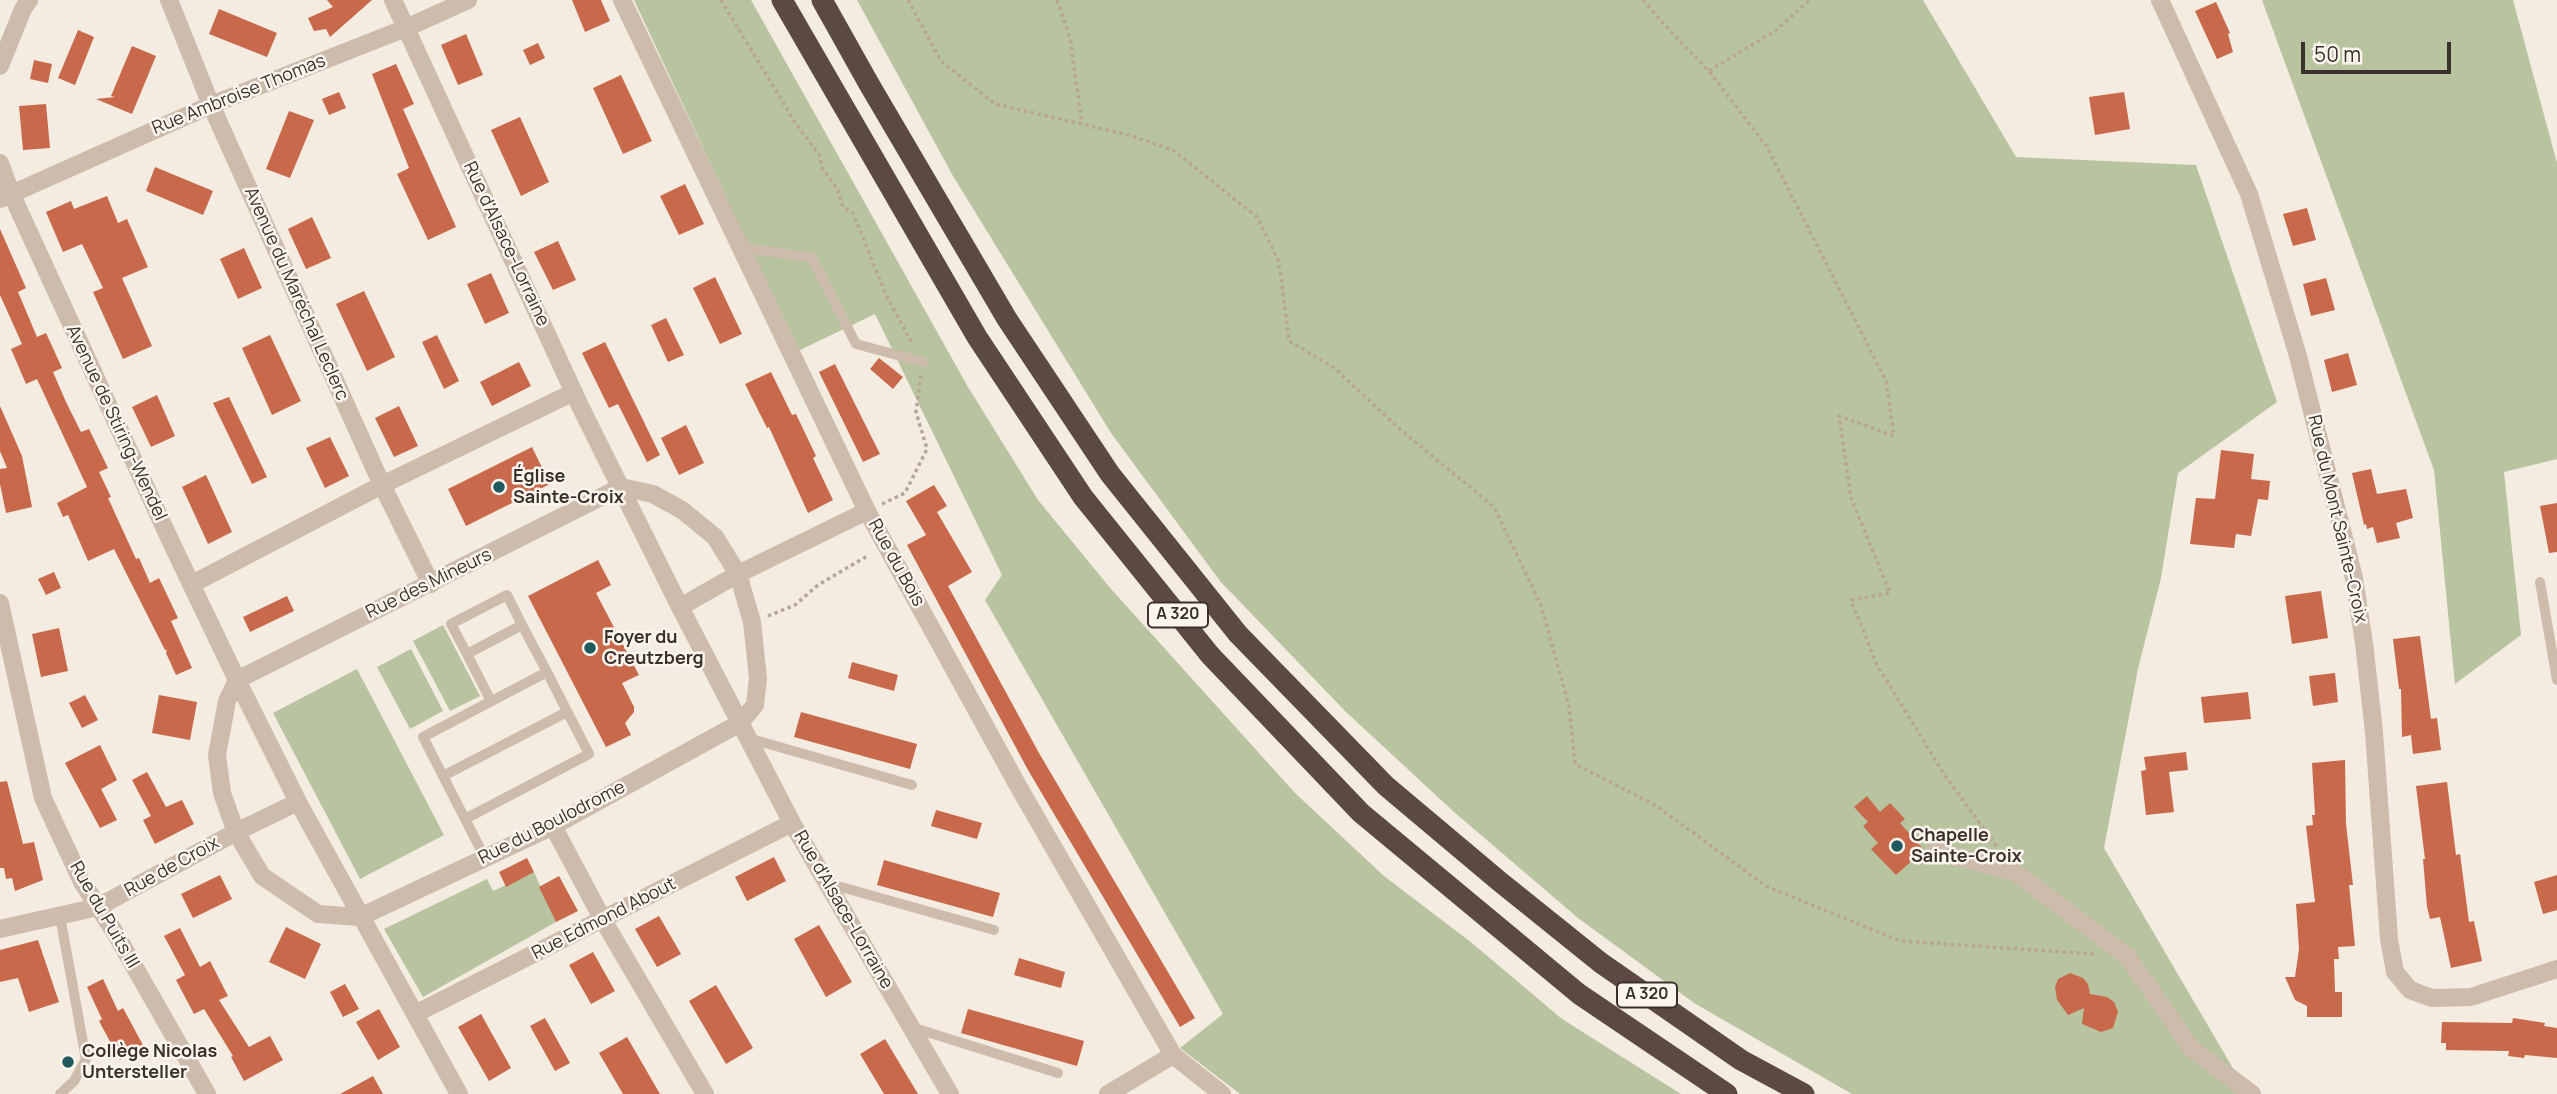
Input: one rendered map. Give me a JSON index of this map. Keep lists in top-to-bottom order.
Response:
{
  "streets": {
    "highway": ["A 320"],
    "street": [
      "Rue Ambroise Thomas",
      "Rue d'Alsace-Lorraine",
      "Avenue du Maréchal Leclerc",
      "Avenue de Stiring-Wendel",
      "Rue du Mont Sainte-Croix",
      "Rue du Bois",
      "Rue des Mineurs",
      "Rue du Boulodrome",
      "Rue de Croix",
      "Rue du Puits III",
      "Rue Edmond About"
    ]
  },
  "crossings": [
    ["Rue Ambroise Thomas", "Rue d'Alsace-Lorraine"],
    ["Rue Ambroise Thomas", "Avenue du Maréchal Leclerc"],
    ["Rue Ambroise Thomas", "Avenue de Stiring-Wendel"],
    ["Rue d'Alsace-Lorraine", "Rue des Mineurs"],
    ["Rue d'Alsace-Lorraine", "Rue du Boulodrome"],
    ["Rue d'Alsace-Lorraine", "Rue Edmond About"],
    ["Avenue du Maréchal Leclerc", "Rue des Mineurs"],
    ["Avenue de Stiring-Wendel", "Rue des Mineurs"],
    ["Avenue de Stiring-Wendel", "Rue du Boulodrome"],
    ["Avenue de Stiring-Wendel", "Rue de Croix"],
    ["Avenue de Stiring-Wendel", "Rue Edmond About"],
    ["Rue de Croix", "Rue du Puits III"]
  ],
  "places": [
    "Église Sainte-Croix",
    "Foyer du Creutzberg",
    "Chapelle Sainte-Croix",
    "Collège Nicolas Untersteller"
  ],
  "scale_bar": "50 m"
}
